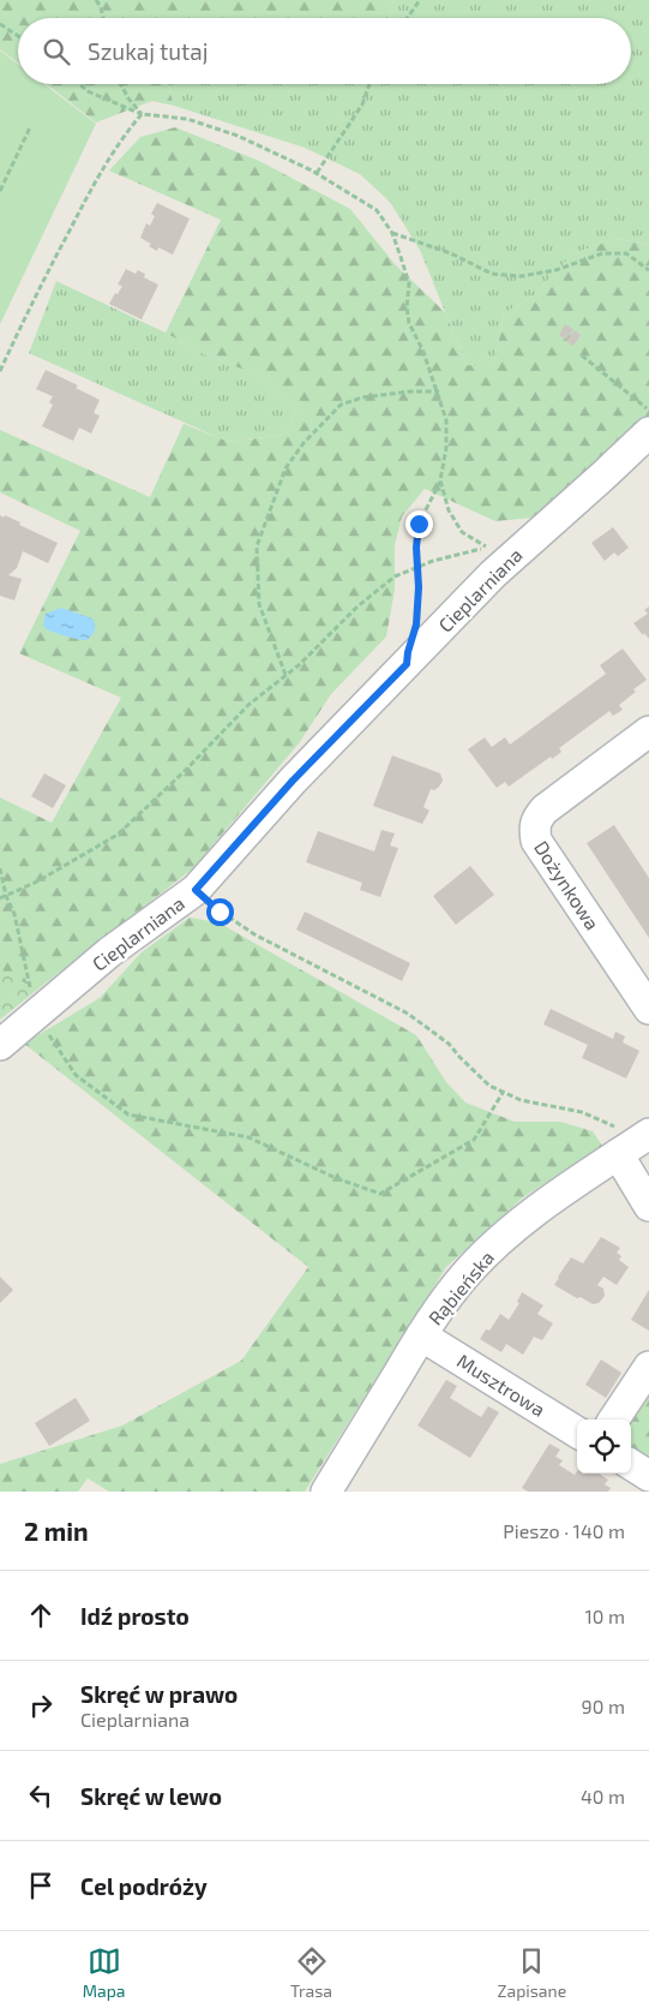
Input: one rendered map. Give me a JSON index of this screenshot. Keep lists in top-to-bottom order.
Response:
{
  "streets": {
    "street": [
      "Cieplarniana",
      "Dożynkowa",
      "Rąbieńska",
      "Musztrowa"
    ]
  },
  "crossings": [
    ["Rąbieńska", "Musztrowa"]
  ],
  "page": {
    "search": "Szukaj tutaj",
    "heading": ["2 min", "Pieszo · 140 m"],
    "list": [
      ["Idź prosto", "10 m"],
      ["Skręć w prawo", "Cieplarniana", "90 m"],
      ["Skręć w lewo", "40 m"],
      "Cel podróży"
    ],
    "nav": ["Mapa", "Trasa", "Zapisane"]
  }
}
